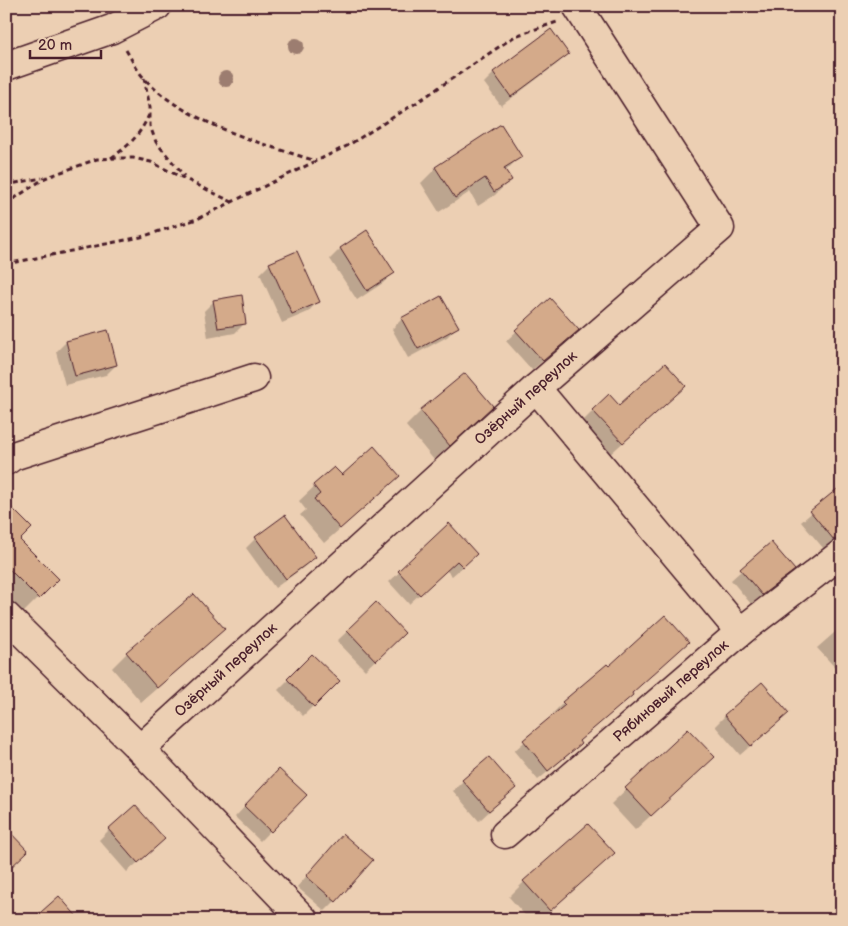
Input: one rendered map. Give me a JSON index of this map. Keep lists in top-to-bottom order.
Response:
{
  "streets": {
    "street": ["Озёрный переулок", "Рябиновый переулок"]
  },
  "scale_bar": "20 m"
}
